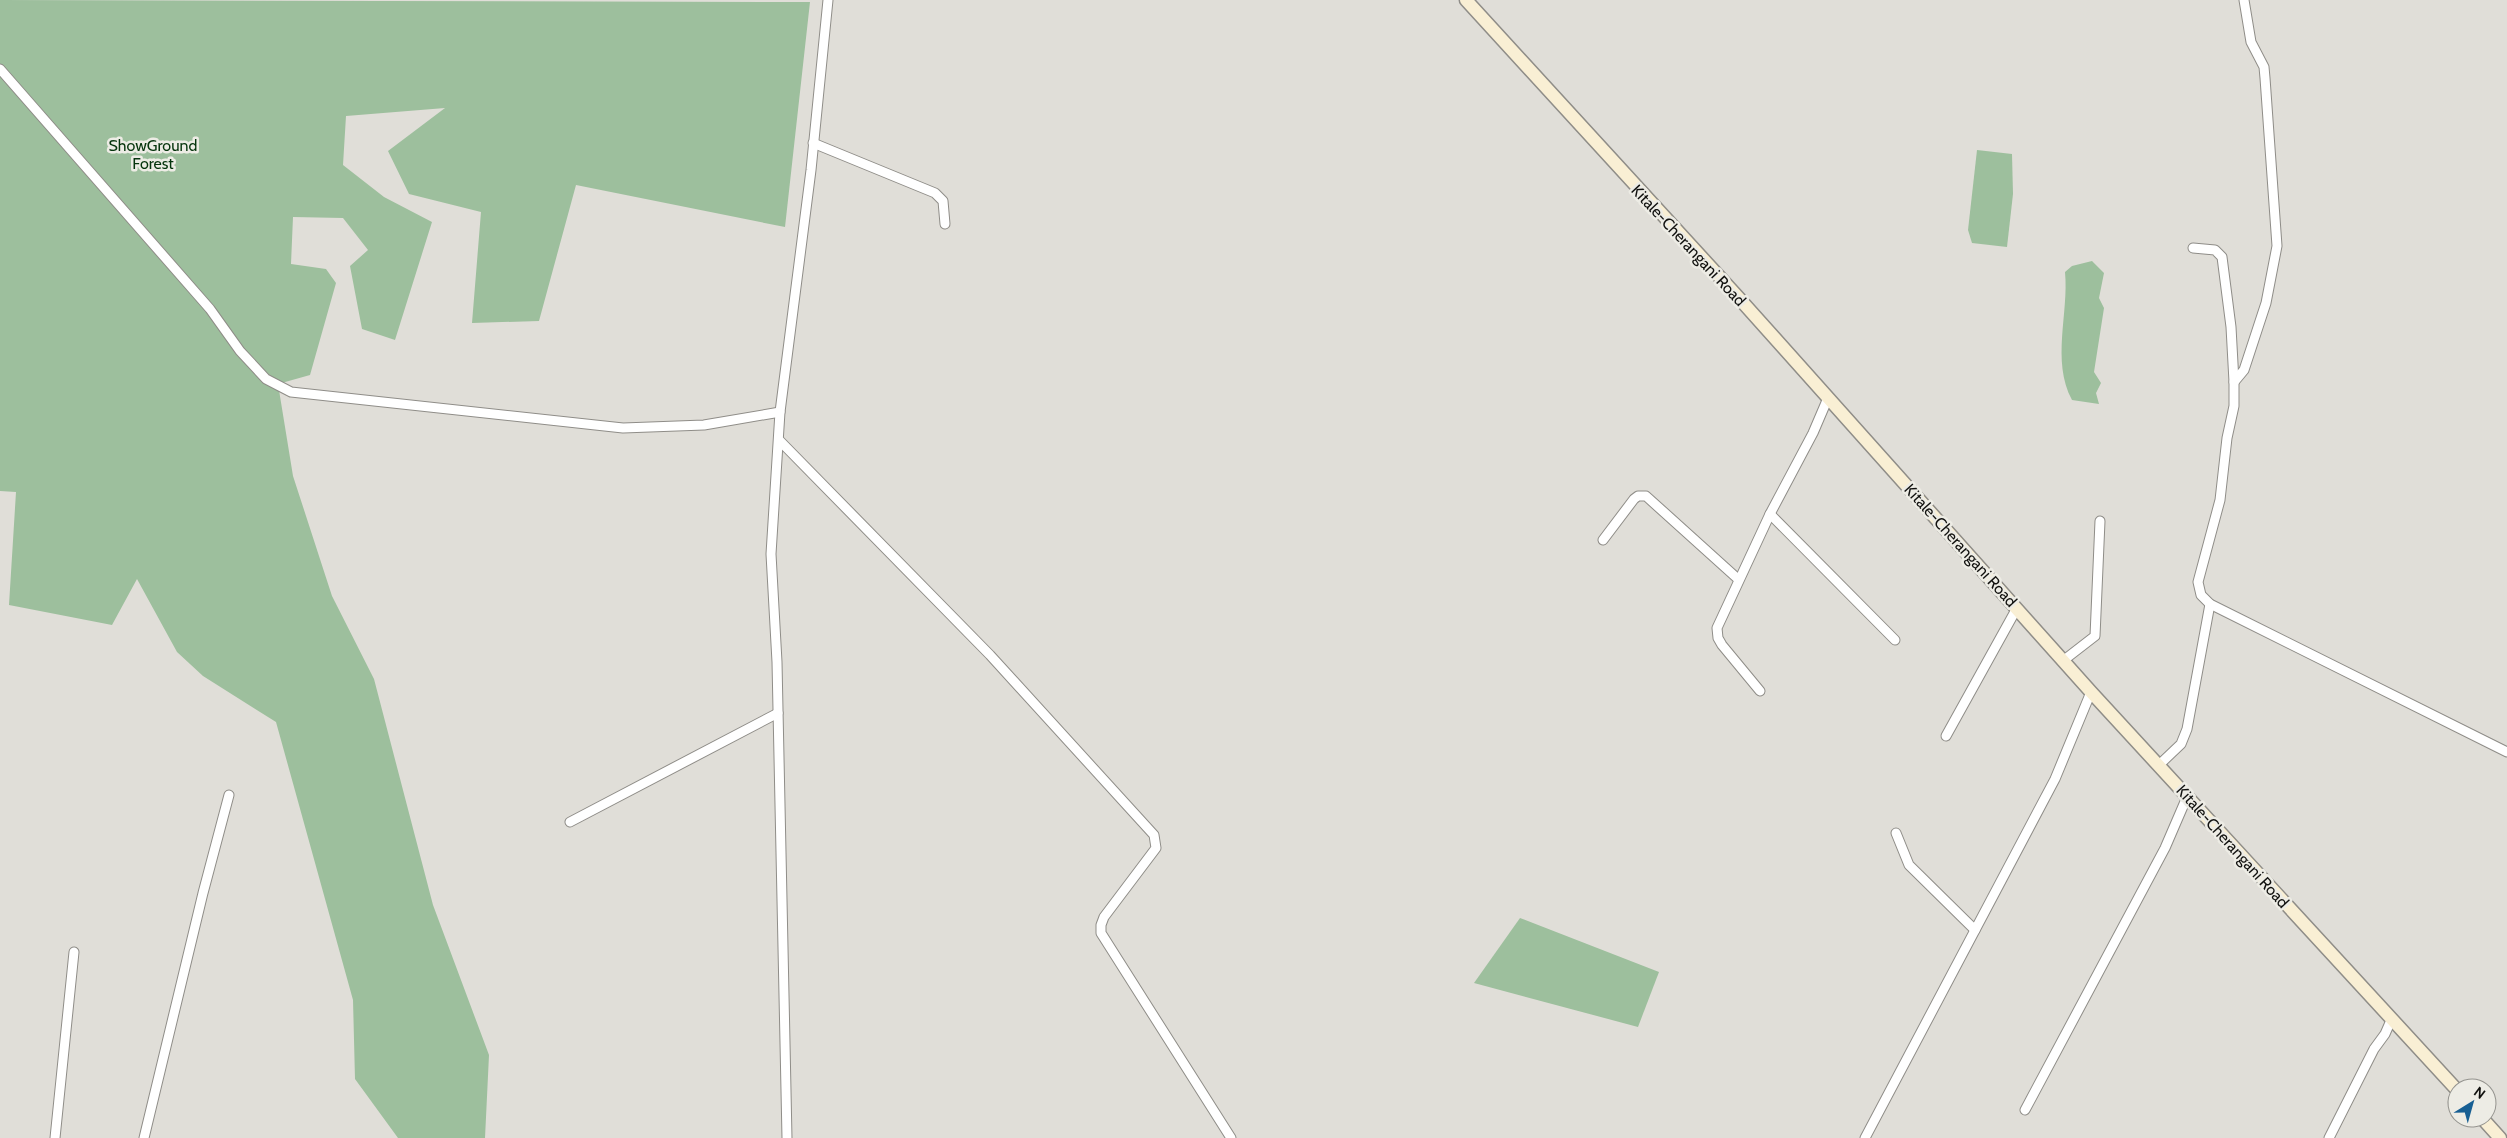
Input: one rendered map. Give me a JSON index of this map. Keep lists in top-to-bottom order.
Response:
{
  "streets": {
    "main road": ["Kitale-Cherangani Road"]
  },
  "parks": ["ShowGround Forest"],
  "north": "top right"
}
